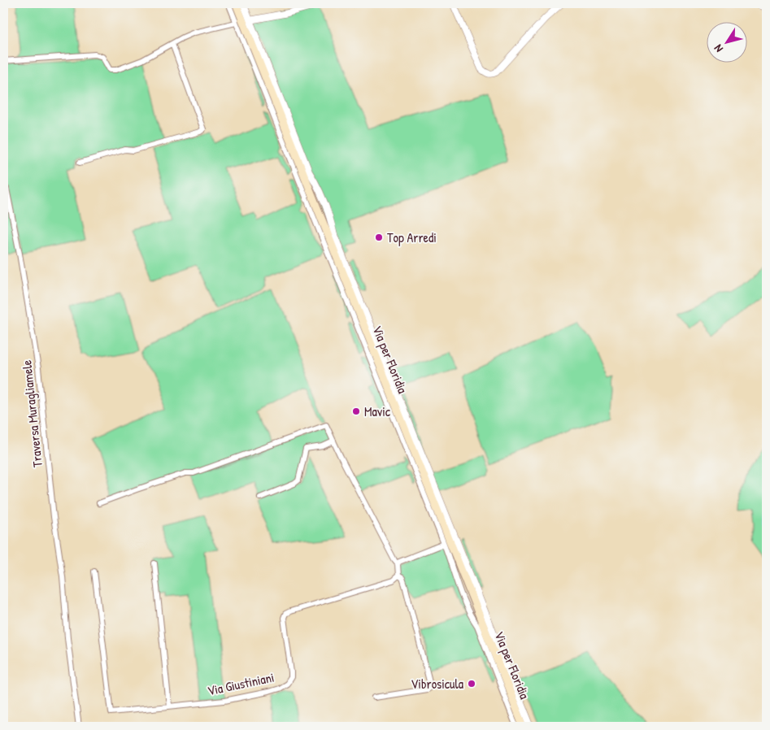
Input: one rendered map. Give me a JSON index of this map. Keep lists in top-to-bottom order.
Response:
{
  "streets": {
    "main road": ["Via per Floridia"],
    "street": ["Traversa Muragliamele", "Via Giustiniani"]
  },
  "places": ["Top Arredi", "Mavic", "Vibrosicula"],
  "north": "bottom left"
}
